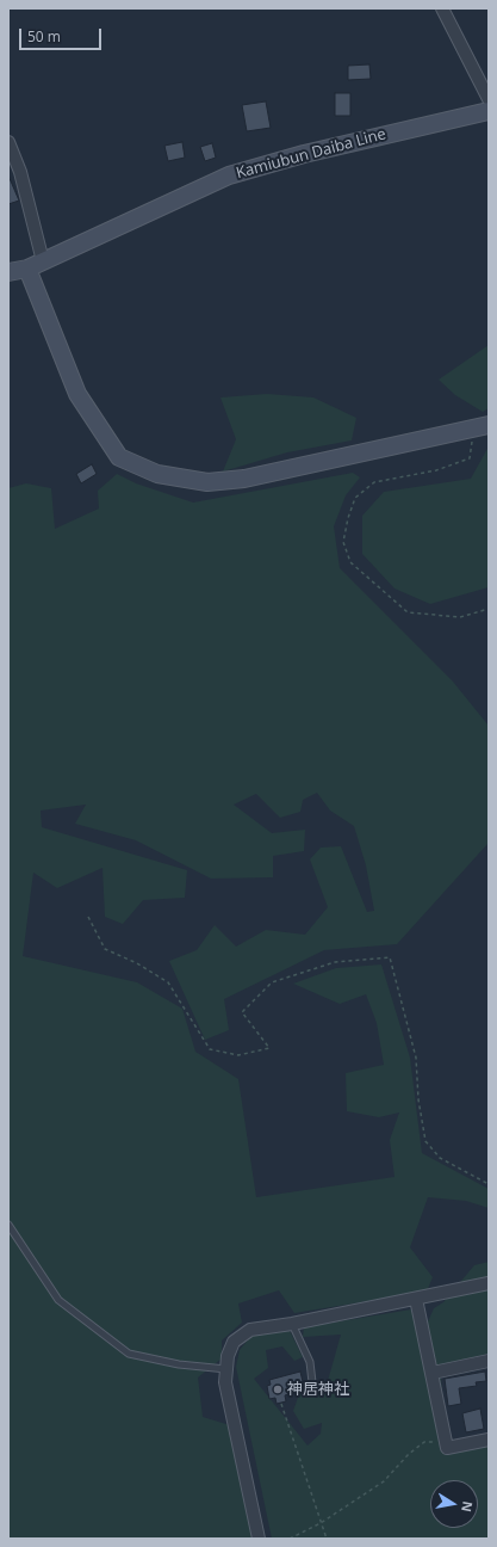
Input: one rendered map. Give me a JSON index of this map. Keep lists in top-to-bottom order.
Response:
{
  "streets": {
    "street": ["Kamiubun Daiba Line"]
  },
  "places": ["神居神社"],
  "scale_bar": "50 m",
  "north": "right"
}
